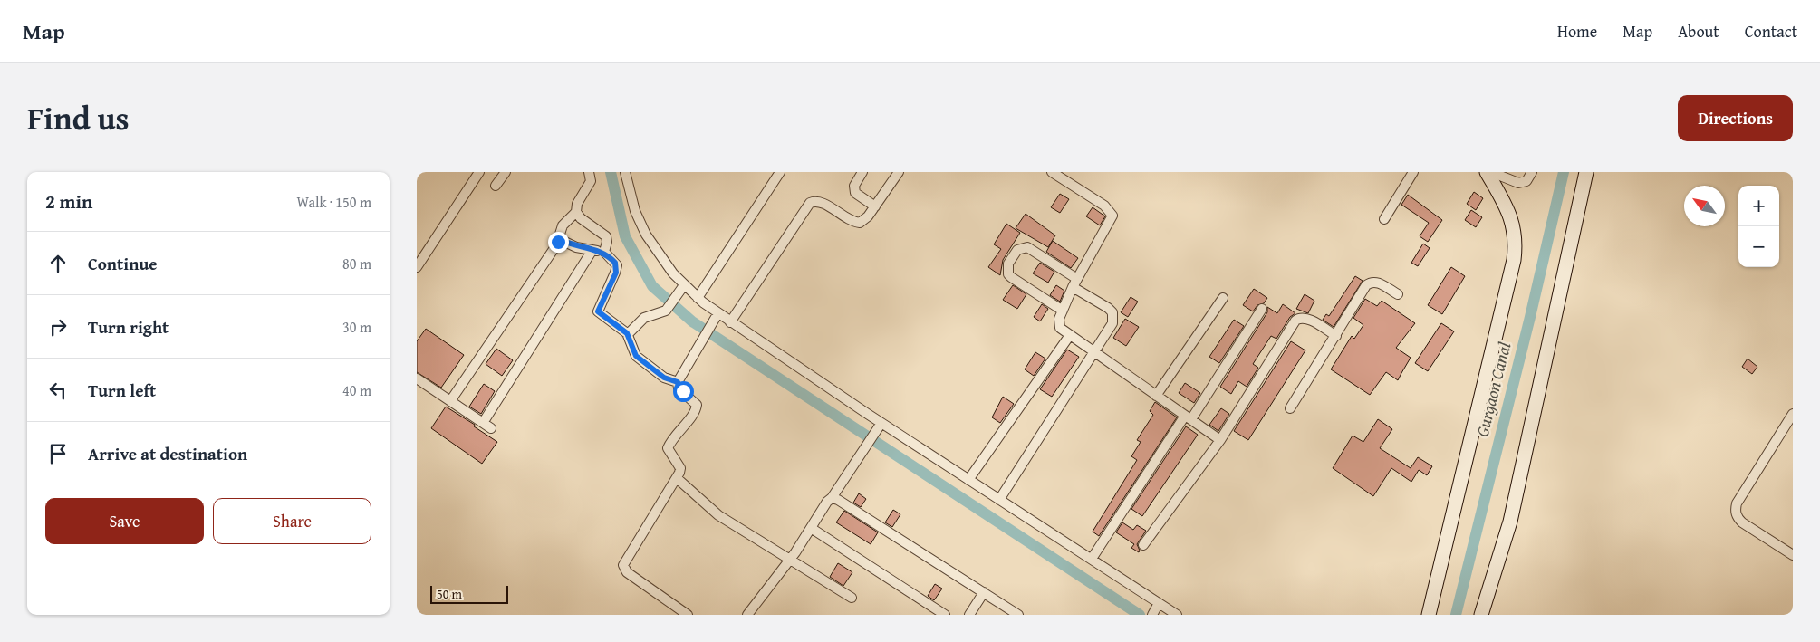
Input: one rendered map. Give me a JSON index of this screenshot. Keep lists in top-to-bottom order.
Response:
{
  "water": ["Gurgaon Canal"],
  "scale_bar": "50 m",
  "north": "top left",
  "page": {
    "header": "Map",
    "nav": [
      "Home",
      "Map",
      "About",
      "Contact"
    ],
    "title": "Find us",
    "buttons": [
      "Directions",
      ["Save", "Share"]
    ],
    "heading": ["2 min", "Walk · 150 m"],
    "map_buttons": ["+", "−"],
    "list": [
      ["Continue", "80 m"],
      ["Turn right", "30 m"],
      ["Turn left", "40 m"],
      "Arrive at destination"
    ],
    "scale": "50 m"
  }
}
